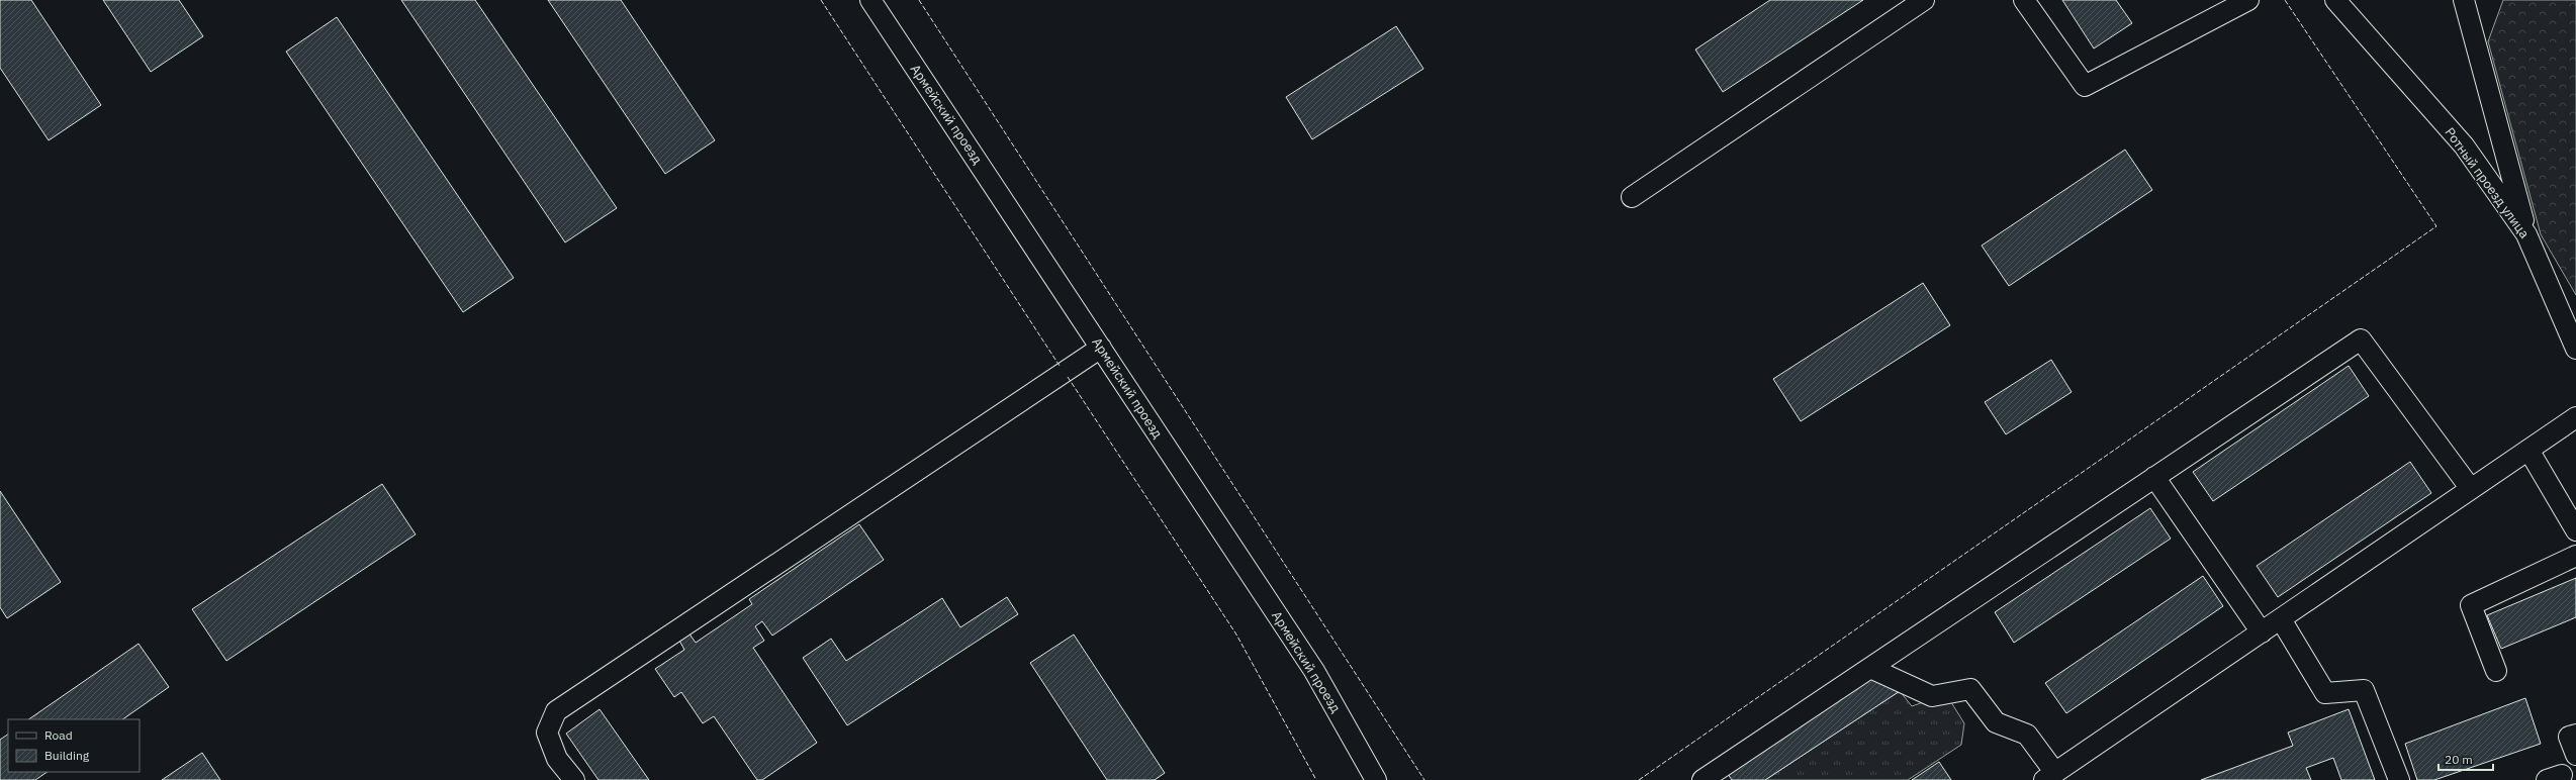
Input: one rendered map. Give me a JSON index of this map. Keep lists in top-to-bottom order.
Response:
{
  "streets": {
    "street": ["Армейский проезд", "Ротный проезд улица"]
  },
  "legend": ["Road", "Building"],
  "scale_bar": "20 m"
}
